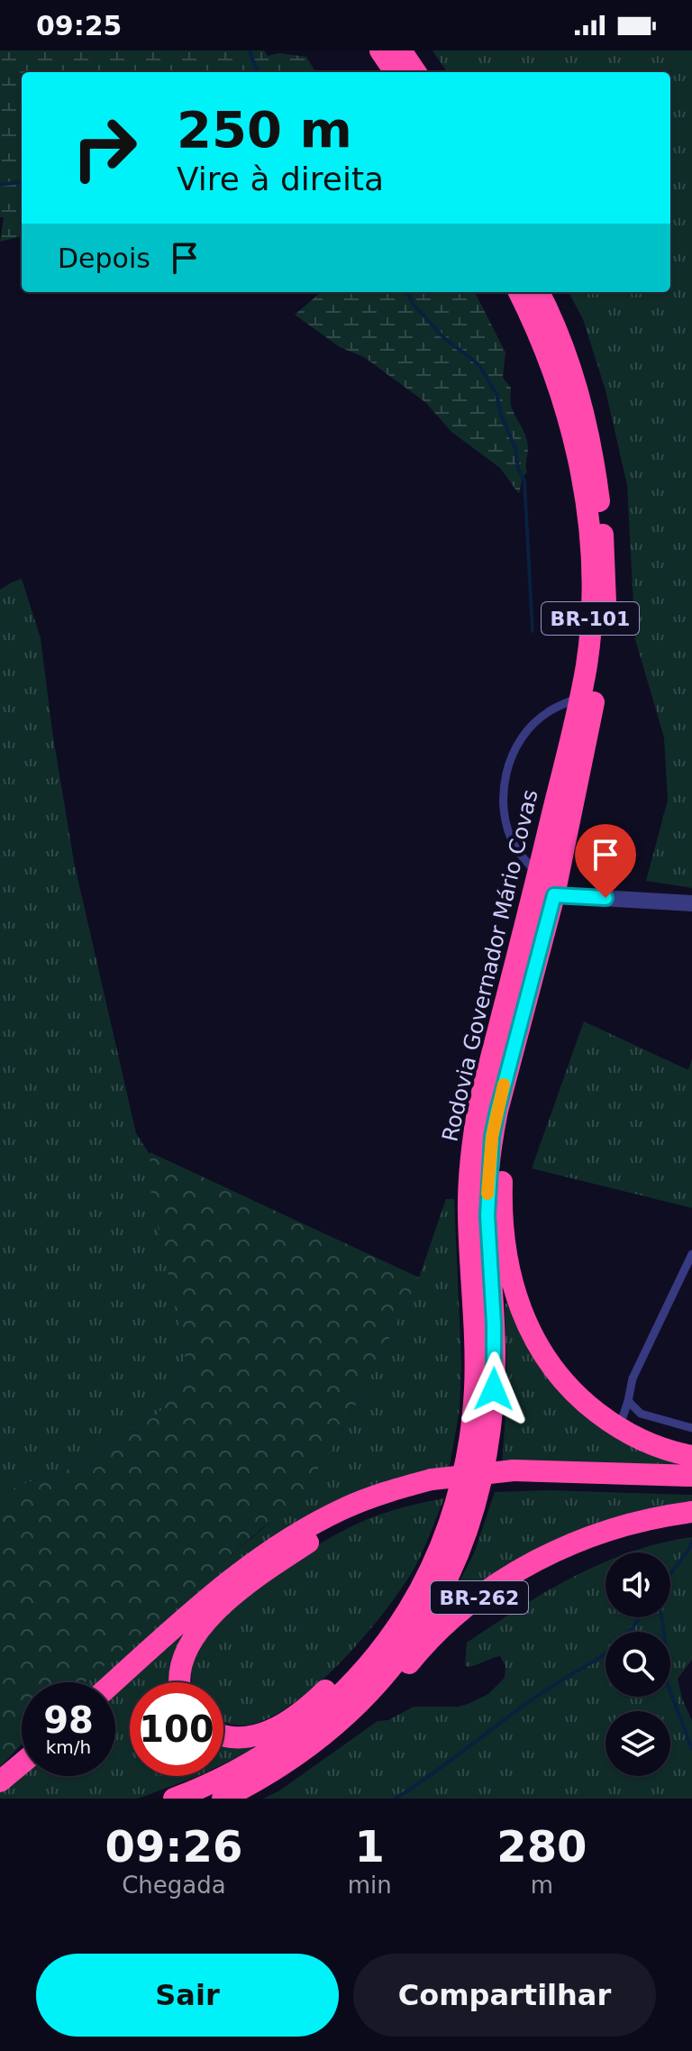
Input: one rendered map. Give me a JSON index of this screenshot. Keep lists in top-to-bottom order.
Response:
{
  "streets": {
    "highway": ["BR-101", "Rodovia Governador Mário Covas", "BR-262"]
  },
  "crossings": [
    ["Rodovia Governador Mário Covas", "BR-262"]
  ],
  "page": {
    "status": "09:25",
    "turn": ["250 m", "Vire à direita"],
    "then": "Depois",
    "speed": "98 km/h",
    "limit": "100",
    "eta": [
      "09:26",
      "Chegada",
      "1",
      "min",
      "280",
      "m"
    ],
    "buttons": ["Sair", "Compartilhar"]
  }
}
